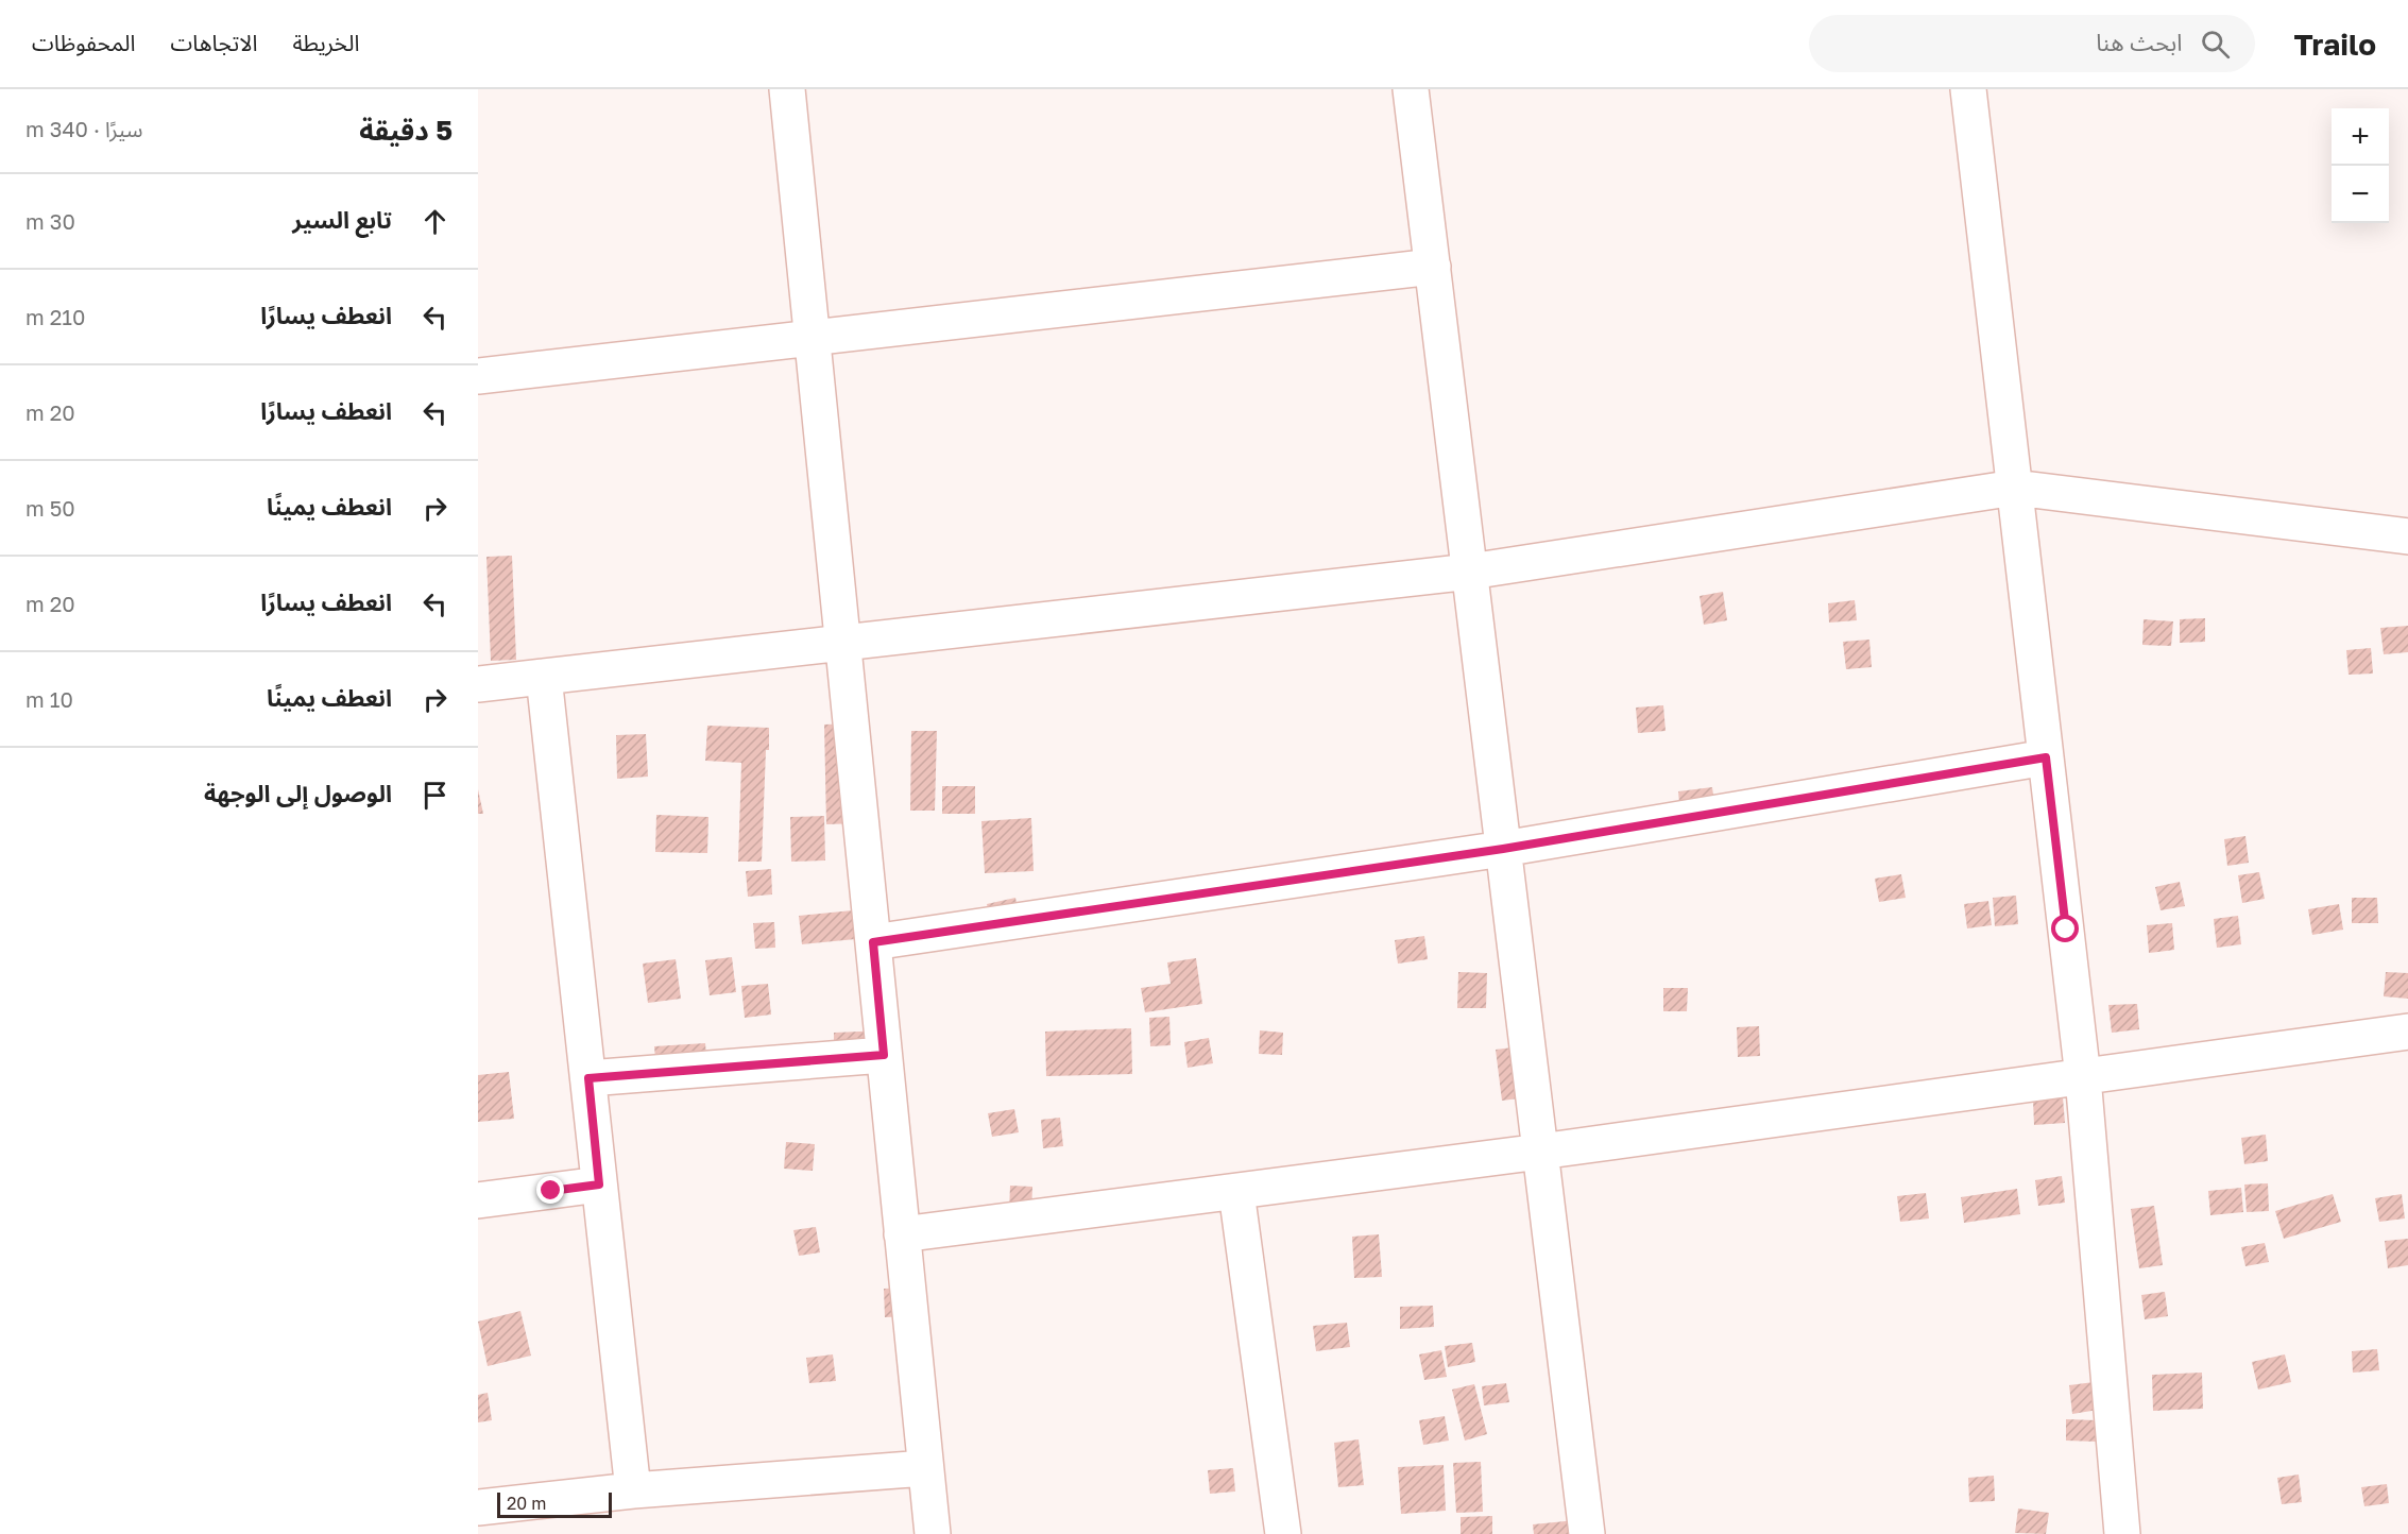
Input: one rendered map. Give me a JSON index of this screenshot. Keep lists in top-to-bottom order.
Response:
{
  "scale_bar": "20 m",
  "page": {
    "header": "Trailo",
    "search": "ابحث هنا",
    "nav": ["الخريطة", "الاتجاهات", "المحفوظات"],
    "heading": ["5 دقيقة", "سيرًا · 340 m"],
    "map_buttons": ["+", "−"],
    "list": [
      ["تابع السير", "30 m"],
      ["انعطف يسارًا", "210 m"],
      ["انعطف يسارًا", "20 m"],
      ["انعطف يمينًا", "50 m"],
      ["انعطف يسارًا", "20 m"],
      ["انعطف يمينًا", "10 m"],
      "الوصول إلى الوجهة"
    ],
    "scale": "20 m"
  }
}
